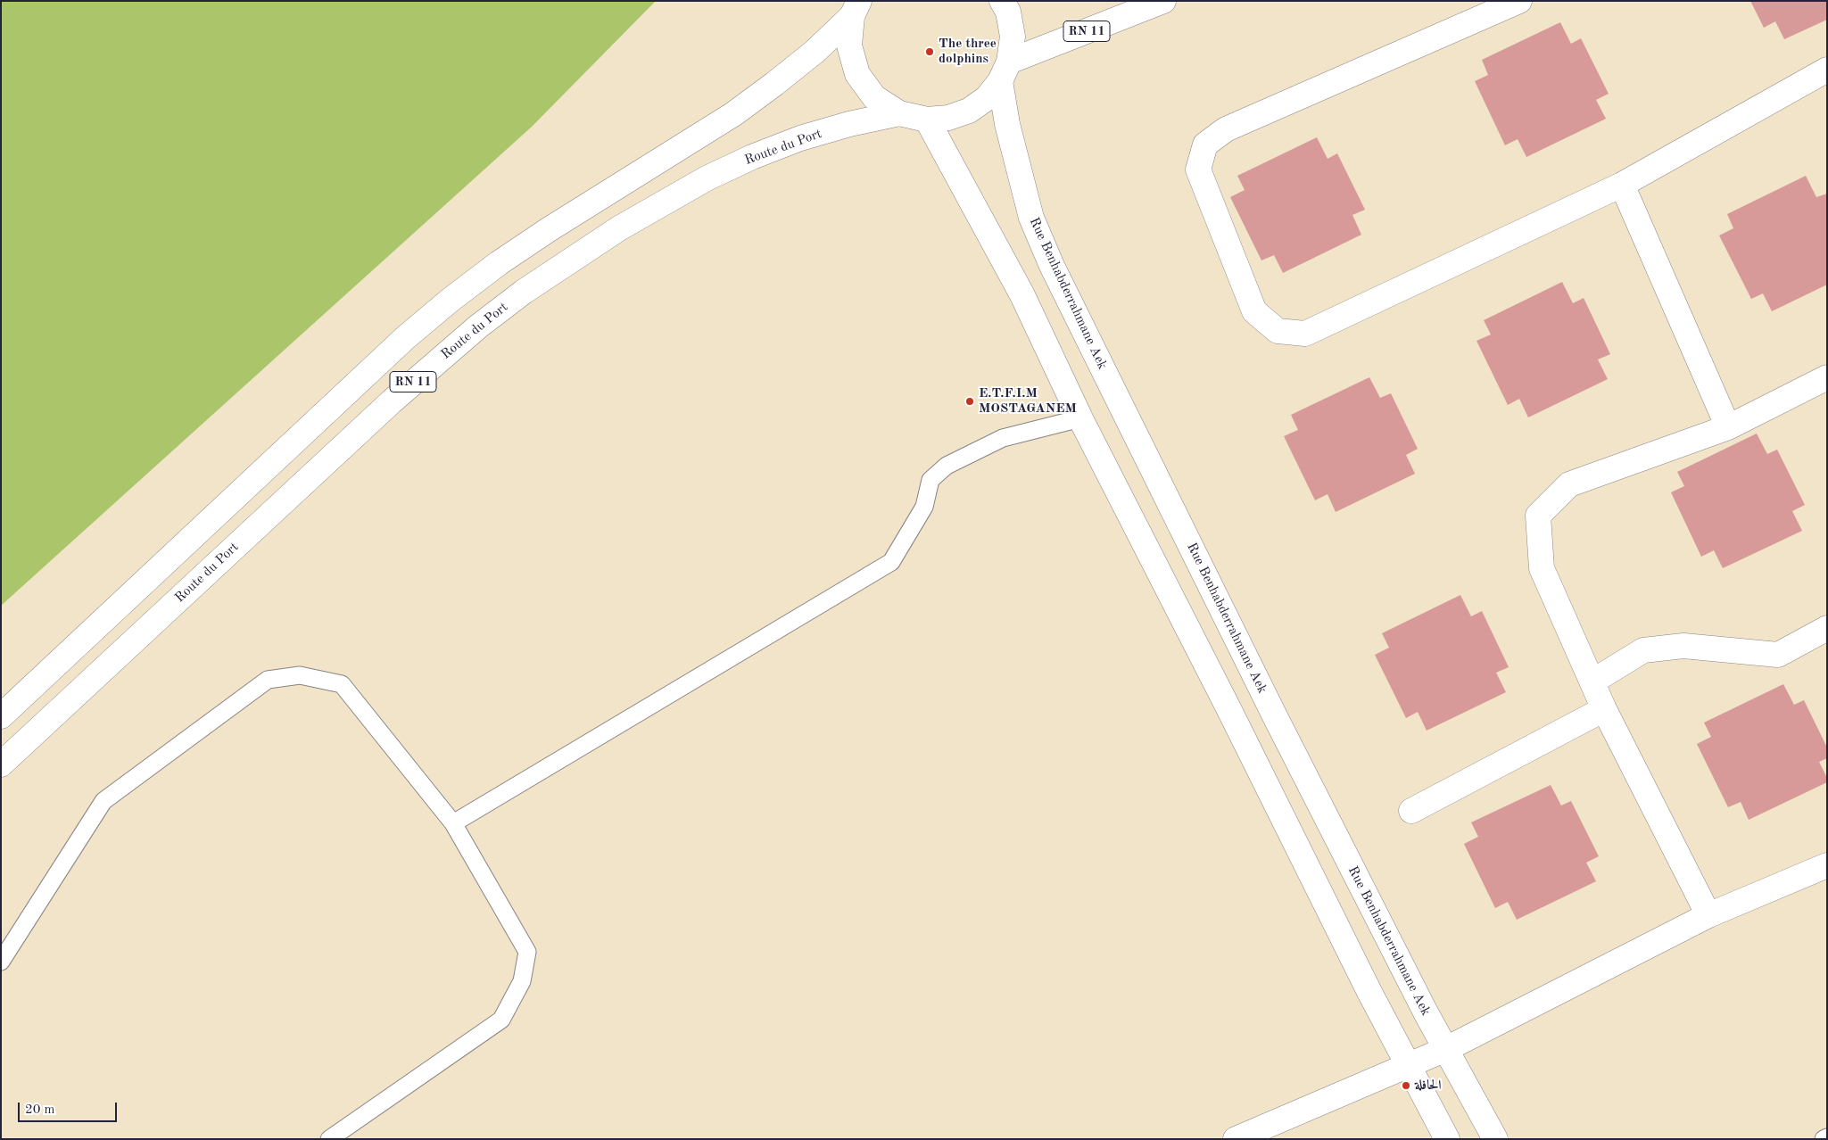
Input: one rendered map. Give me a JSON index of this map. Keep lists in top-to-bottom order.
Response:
{
  "streets": {
    "main road": ["RN 11", "Route du Port", "Rue Benhabderrahmane Aek"]
  },
  "crossings": [
    ["RN 11", "Rue Benhabderrahmane Aek"]
  ],
  "places": ["The three dolphins", "E.T.F.I.M MOSTAGANEM", "الحافلة"],
  "scale_bar": "20 m"
}
